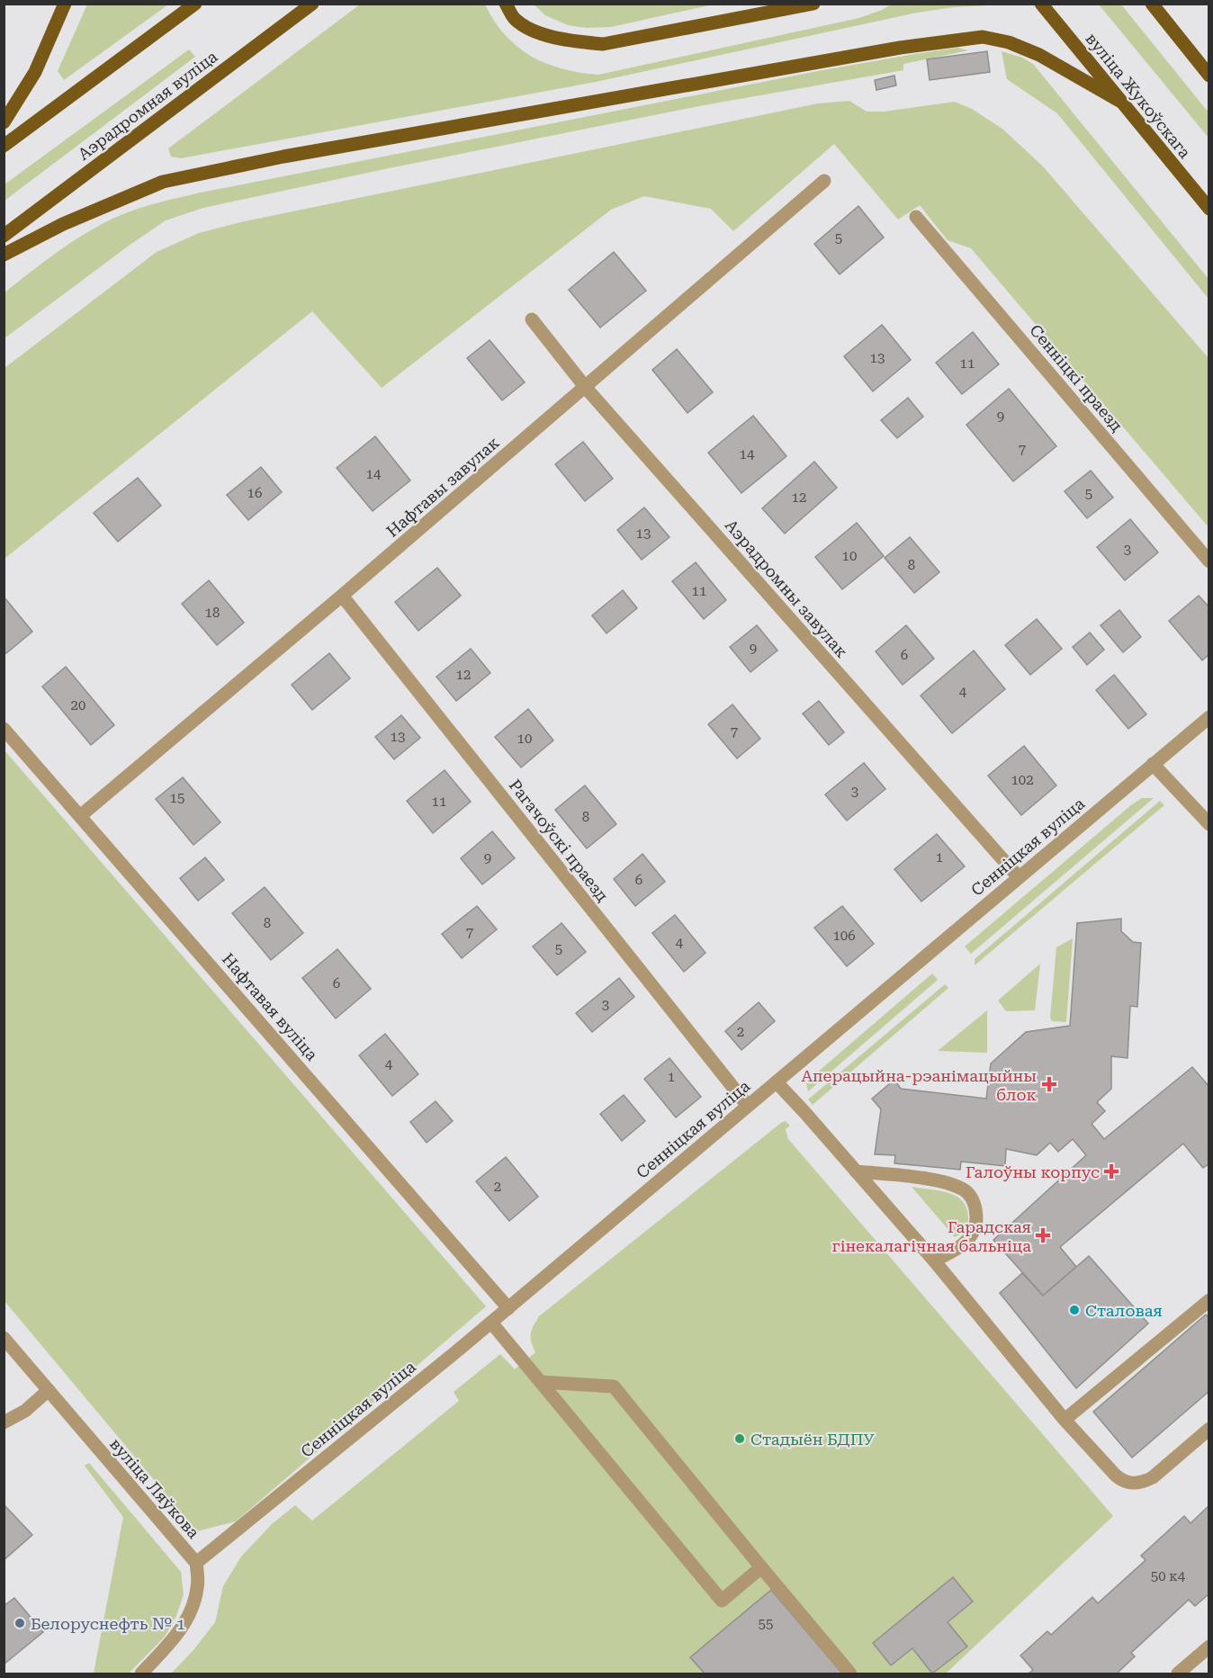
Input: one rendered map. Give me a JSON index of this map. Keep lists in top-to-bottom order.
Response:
{
  "streets": {
    "main road": ["вуліца Жукоўскага", "Аэрадромная вуліца"],
    "street": [
      "Сенніцкі праезд",
      "Нафтавы завулак",
      "Аэрадромны завулак",
      "Рагачоўскі праезд",
      "Сенніцкая вуліца",
      "Нафтавая вуліца",
      "вуліца Ляўкова"
    ]
  },
  "crossings": [
    ["Нафтавы завулак", "Аэрадромны завулак"],
    ["Нафтавы завулак", "Рагачоўскі праезд"],
    ["Нафтавы завулак", "Нафтавая вуліца"],
    ["Аэрадромны завулак", "Сенніцкая вуліца"],
    ["Рагачоўскі праезд", "Сенніцкая вуліца"],
    ["Сенніцкая вуліца", "Нафтавая вуліца"],
    ["Сенніцкая вуліца", "вуліца Ляўкова"]
  ],
  "places": {
    "health": ["Аперацыйна-рэанімацыйны блок", "Галоўны корпус", "Гарадская гінекалагічная бальніца"],
    "other": ["Сталовая", "Стадыён БДПУ", "Белоруснефть № 1"]
  },
  "house_numbers": [
    "5",
    "13",
    "11",
    "9",
    "7",
    "14",
    "14",
    "16",
    "5",
    "12",
    "13",
    "3",
    "10",
    "8",
    "11",
    "18",
    "9",
    "6",
    "12",
    "4",
    "20",
    "7",
    "13",
    "10",
    "102",
    "3",
    "15",
    "11",
    "8",
    "1",
    "9",
    "6",
    "8",
    "7",
    "106",
    "4",
    "5",
    "6",
    "3",
    "2",
    "4",
    "1",
    "2",
    "50 к4",
    "55"
  ]
}
